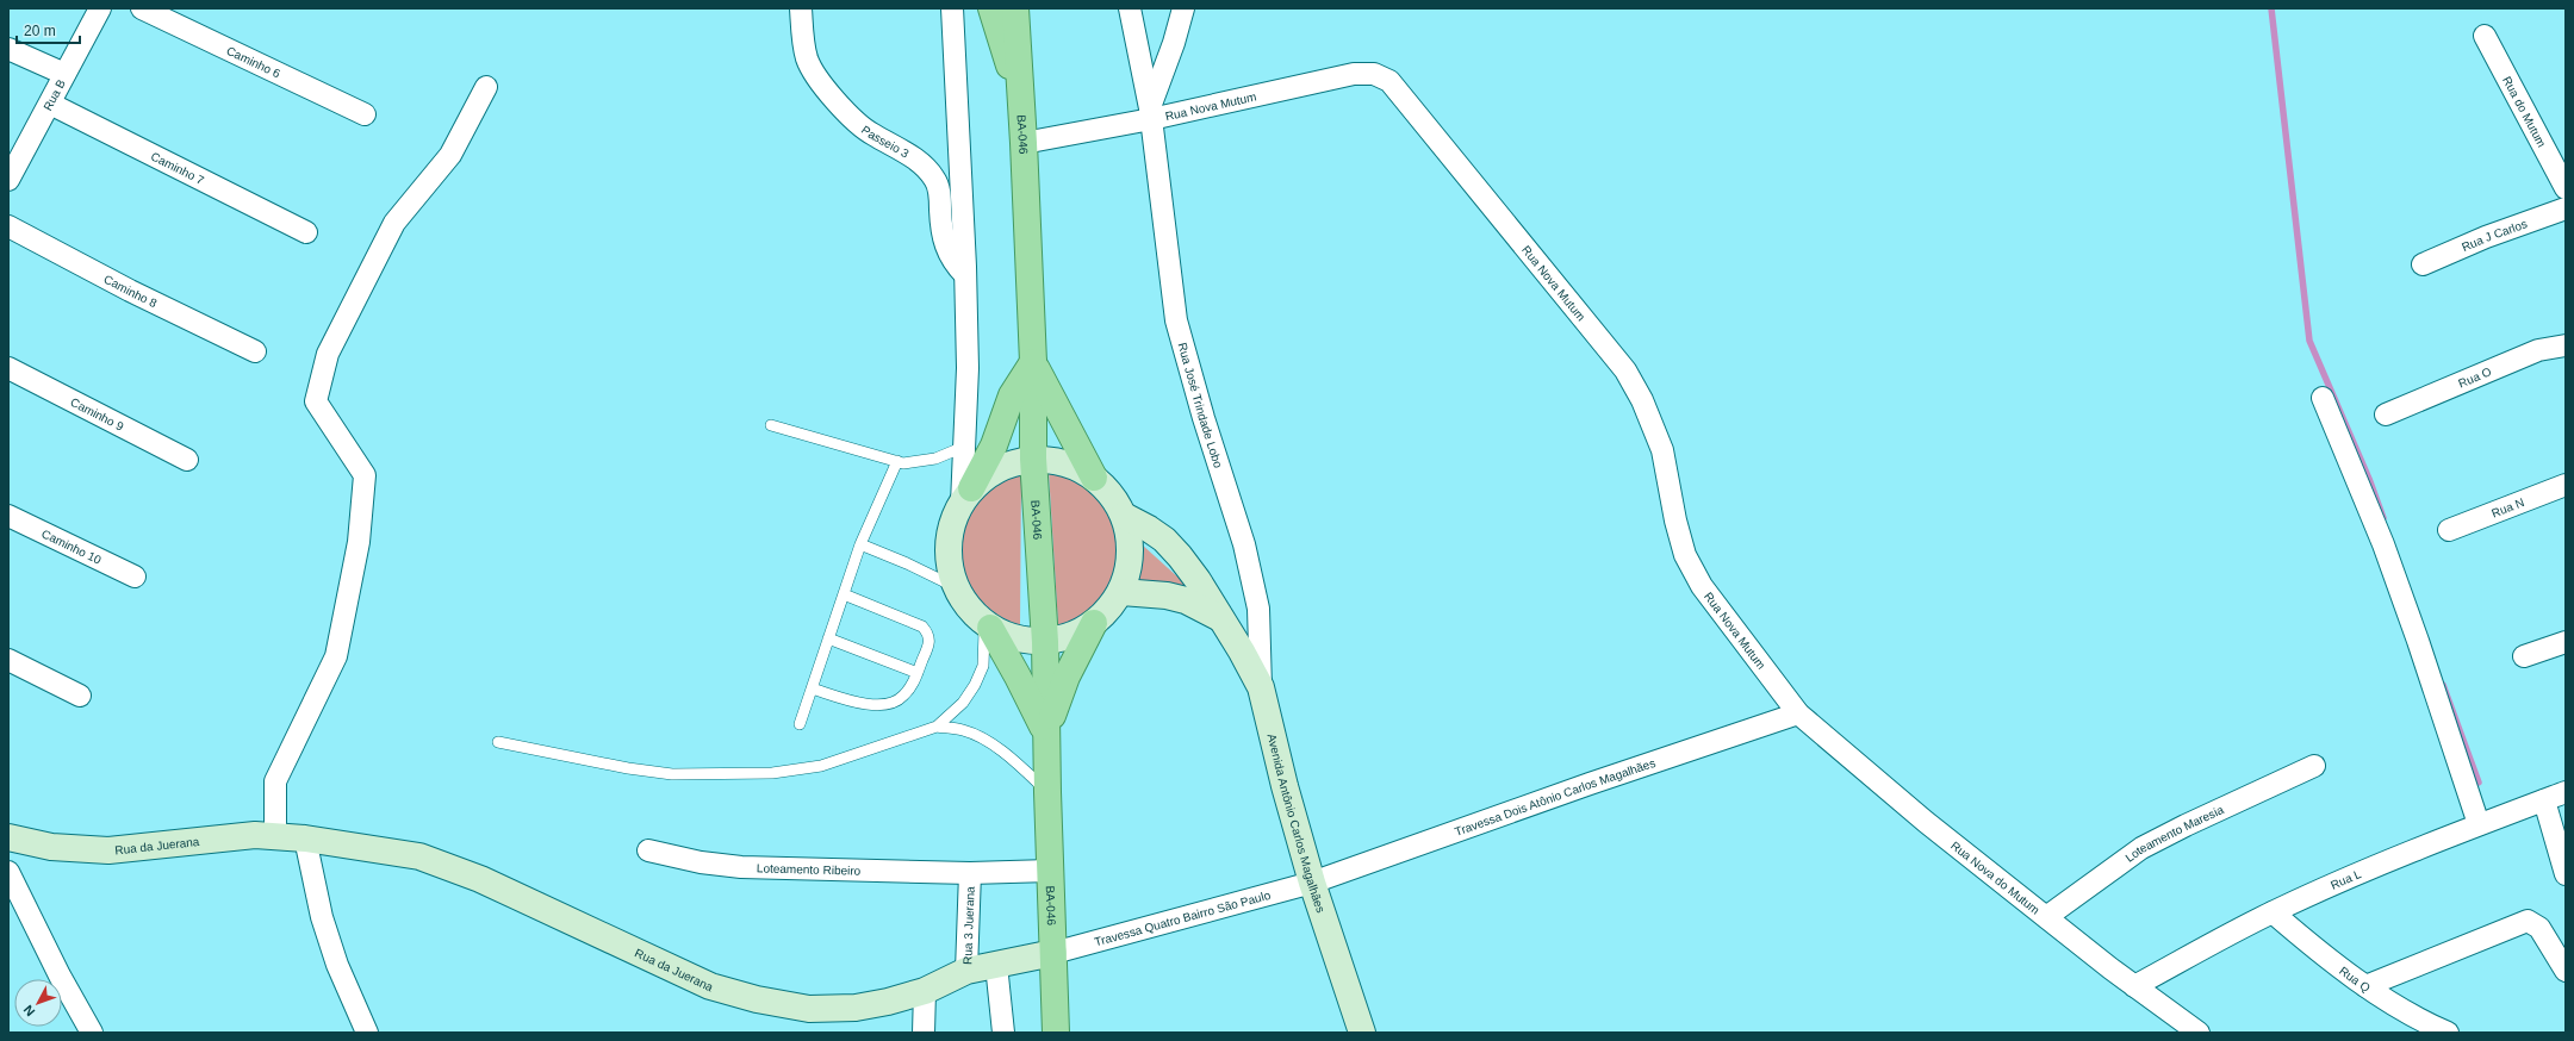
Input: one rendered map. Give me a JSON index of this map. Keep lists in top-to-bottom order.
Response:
{
  "streets": {
    "main road": ["BA-046", "Avenida Antônio Carlos Magalhães", "Rua da Juerana"],
    "street": [
      "Caminho 6",
      "Rua B",
      "Rua Nova Mutum",
      "Rua do Mutum",
      "Passeio 3",
      "Caminho 7",
      "Rua J Carlos",
      "Caminho 8",
      "Rua O",
      "Rua José Trindade Lobo",
      "Caminho 9",
      "Rua N",
      "Caminho 10",
      "Travessa Dois Atônio Carlos Magalhães",
      "Loteamento Maresia",
      "Loteamento Ribeiro",
      "Rua Nova do Mutum",
      "Rua L",
      "Travessa Quatro Bairro São Paulo",
      "Rua 3 Juerana",
      "Rua Q"
    ]
  },
  "crossings": [
    ["Rua B", "Caminho 7"],
    ["Rua Nova Mutum", "BA-046"],
    ["Rua Nova Mutum", "Rua José Trindade Lobo"],
    ["Rua Nova Mutum", "Travessa Dois Atônio Carlos Magalhães"],
    ["Rua Nova Mutum", "Rua Nova do Mutum"],
    ["BA-046", "Rua da Juerana"],
    ["BA-046", "Travessa Quatro Bairro São Paulo"],
    ["BA-046", "Rua 3 Juerana"],
    ["Rua José Trindade Lobo", "Avenida Antônio Carlos Magalhães"],
    ["Travessa Dois Atônio Carlos Magalhães", "Avenida Antônio Carlos Magalhães"],
    ["Travessa Dois Atônio Carlos Magalhães", "Rua Nova do Mutum"],
    ["Travessa Dois Atônio Carlos Magalhães", "Travessa Quatro Bairro São Paulo"],
    ["Avenida Antônio Carlos Magalhães", "Travessa Quatro Bairro São Paulo"],
    ["Loteamento Maresia", "Rua Nova do Mutum"],
    ["Rua da Juerana", "Travessa Quatro Bairro São Paulo"],
    ["Rua da Juerana", "Rua 3 Juerana"],
    ["Loteamento Ribeiro", "Rua 3 Juerana"],
    ["Rua Nova do Mutum", "Rua L"],
    ["Rua L", "Rua Q"]
  ],
  "scale_bar": "20 m",
  "north": "bottom left"
}
